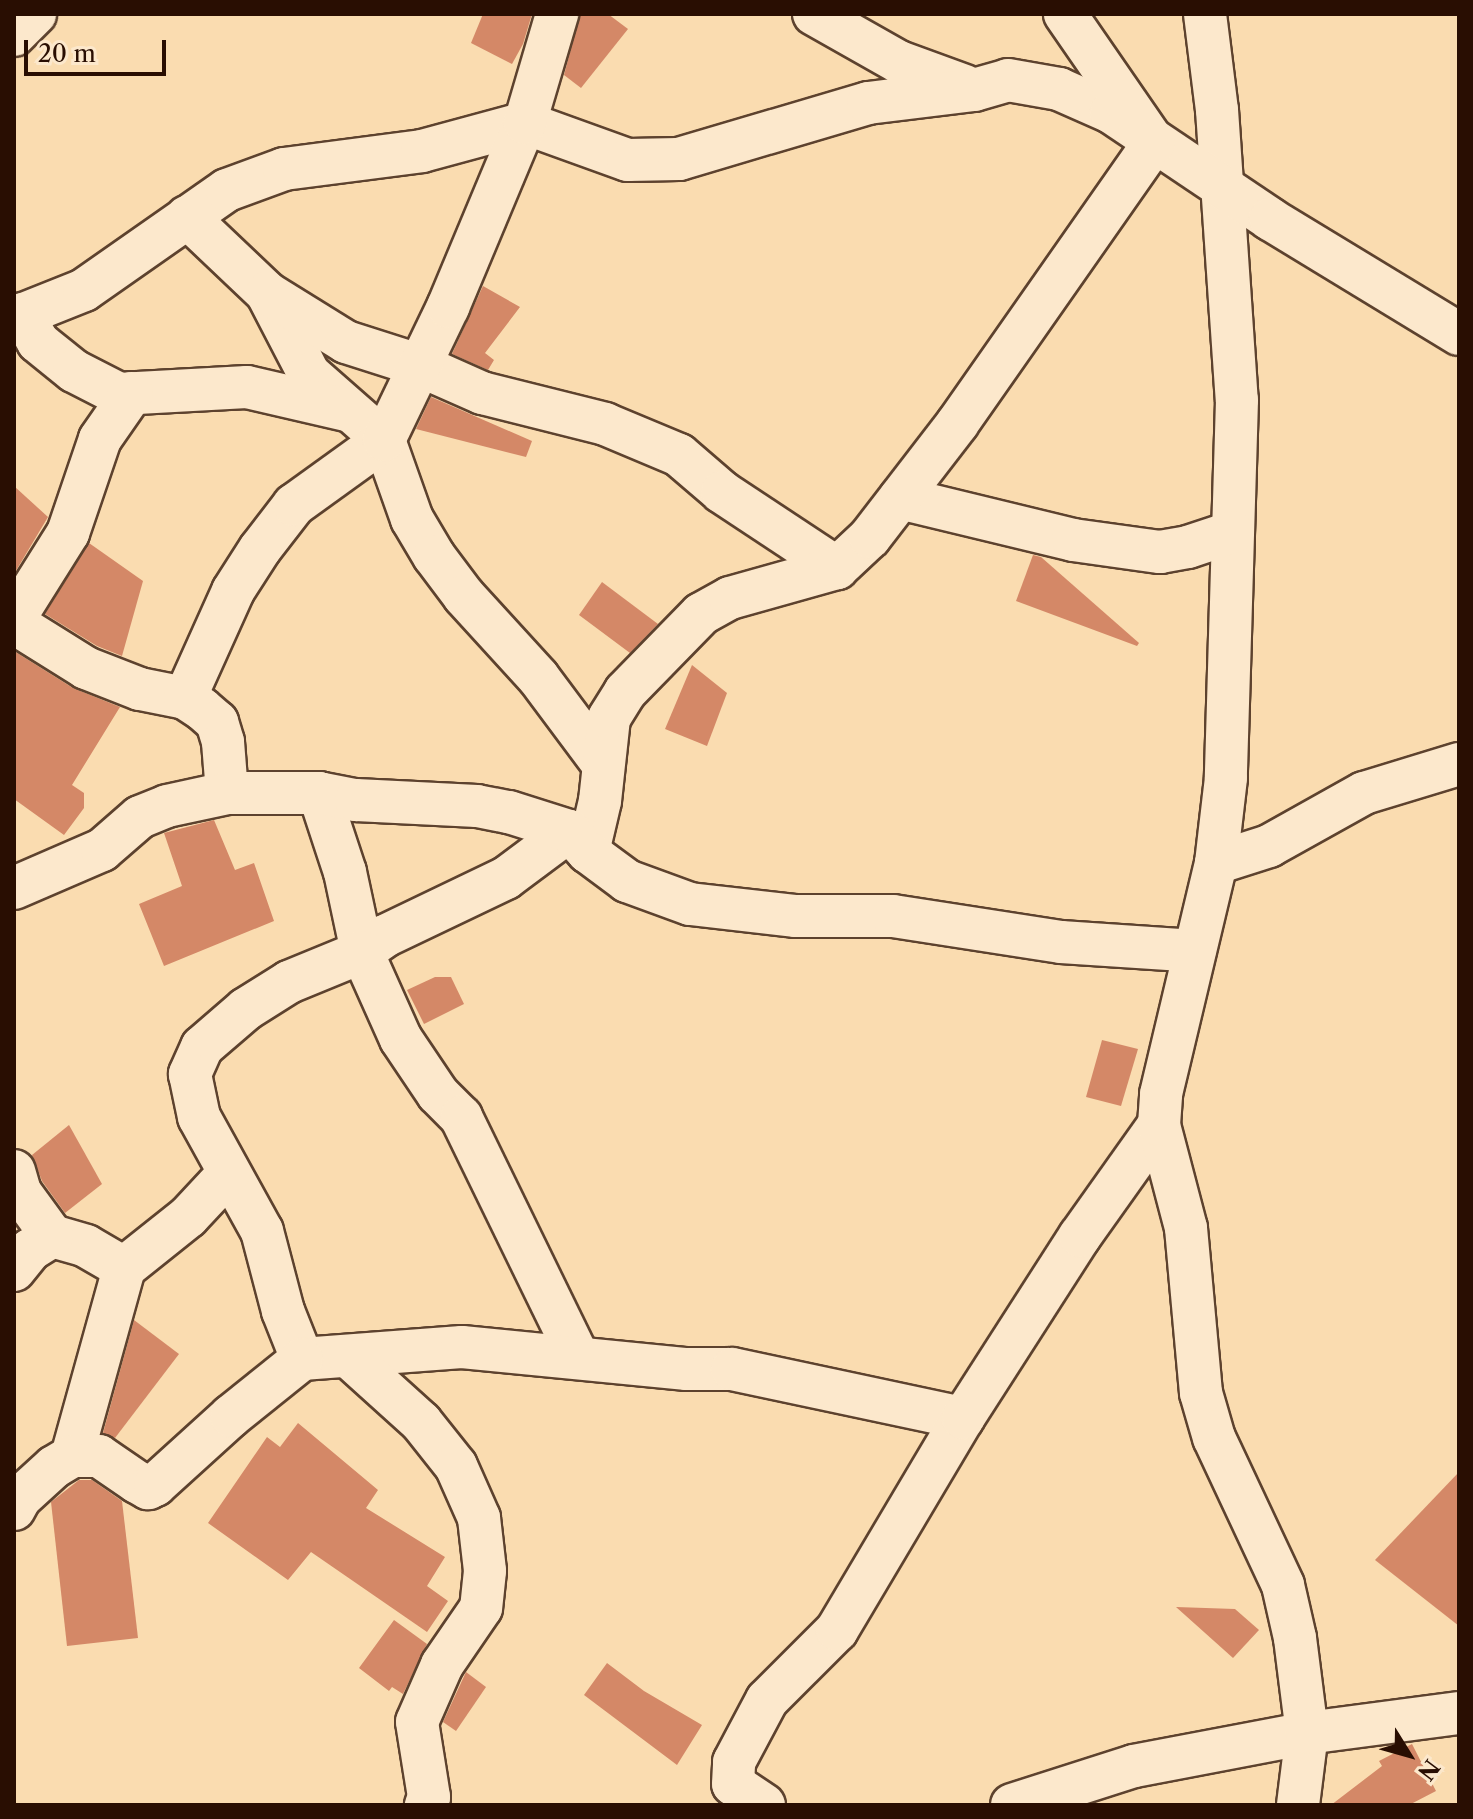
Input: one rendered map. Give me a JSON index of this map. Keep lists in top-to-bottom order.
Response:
{
  "scale_bar": "20 m",
  "north": "bottom right"
}
